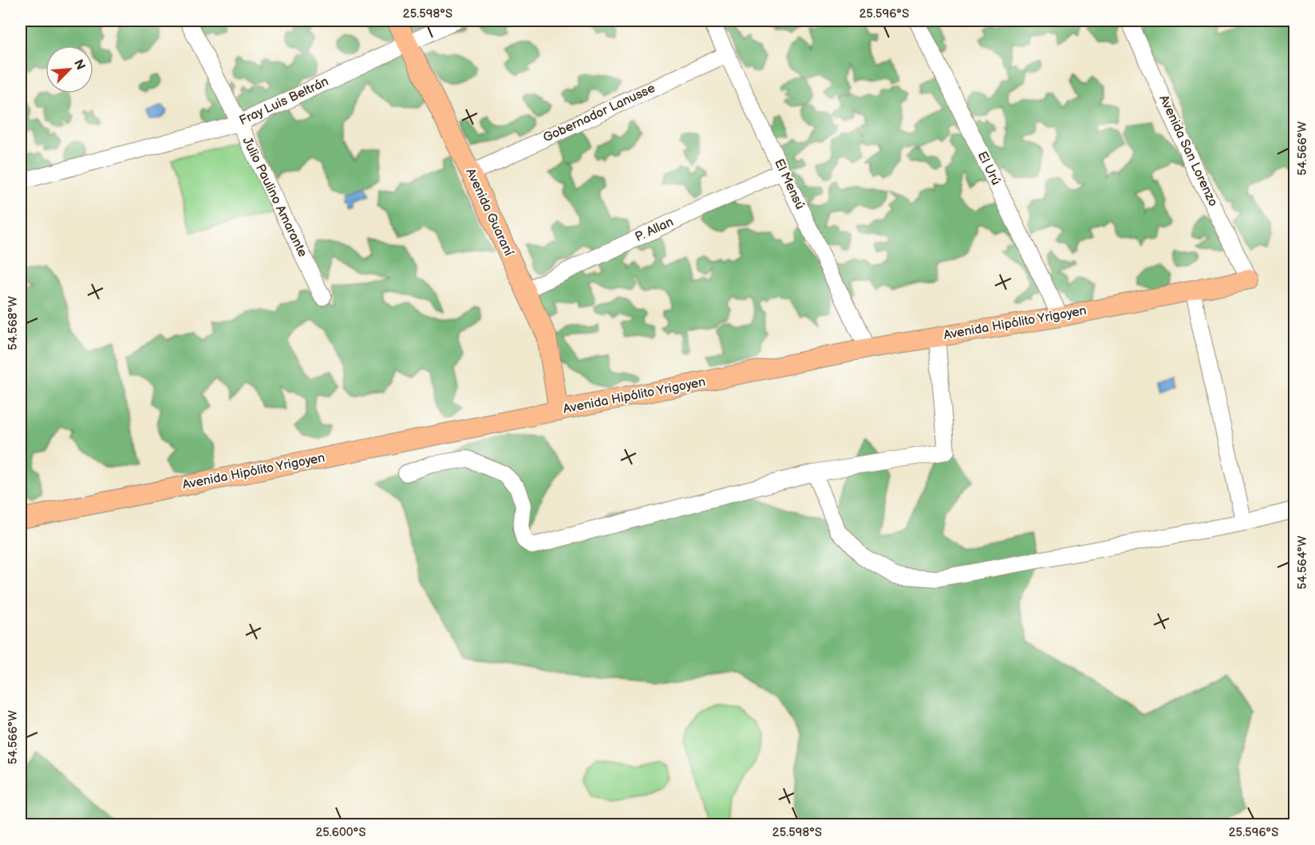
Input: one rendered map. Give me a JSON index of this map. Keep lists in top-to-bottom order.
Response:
{
  "streets": {
    "main road": ["Avenida Guaraní", "Avenida Hipólito Yrigoyen"],
    "street": [
      "Fray Luis Beltrán",
      "Gobernador Lanusse",
      "Avenida San Lorenzo",
      "El Urú",
      "El Mensú",
      "Julio Paulino Amarante",
      "P. Allan"
    ]
  },
  "crossings": [
    ["Fray Luis Beltrán", "Julio Paulino Amarante"],
    ["Fray Luis Beltrán", "Avenida Guaraní"],
    ["Gobernador Lanusse", "El Mensú"],
    ["Gobernador Lanusse", "Avenida Guaraní"],
    ["Avenida San Lorenzo", "Avenida Hipólito Yrigoyen"],
    ["El Urú", "Avenida Hipólito Yrigoyen"],
    ["El Mensú", "P. Allan"],
    ["El Mensú", "Avenida Hipólito Yrigoyen"],
    ["Avenida Guaraní", "P. Allan"],
    ["Avenida Guaraní", "Avenida Hipólito Yrigoyen"]
  ],
  "north": "top right",
  "coordinates": [
    "25.598°S",
    "25.596°S",
    "54.566°W",
    "54.568°W",
    "54.564°W",
    "25.600°S"
  ]
}
